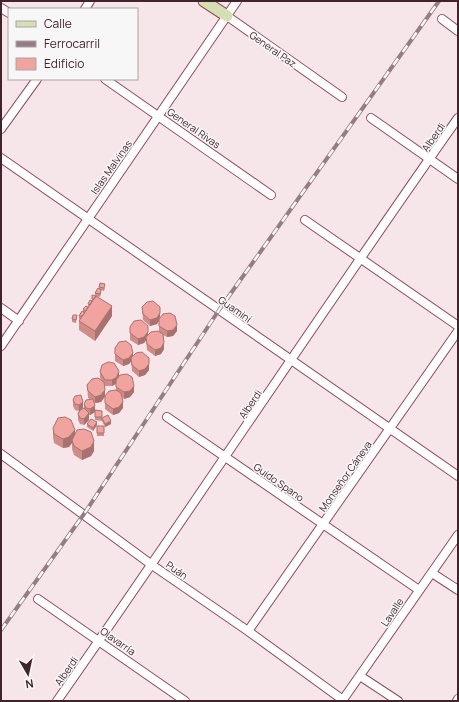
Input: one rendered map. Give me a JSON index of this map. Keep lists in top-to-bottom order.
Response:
{
  "streets": {
    "street": [
      "General Paz",
      "General Rivas",
      "Alberdi",
      "Islas Malvinas",
      "Guaminí",
      "Monseñor Cáneva",
      "Guido Spano",
      "Puán",
      "Lavalle",
      "Olavarría"
    ]
  },
  "crossings": [
    ["General Paz", "Islas Malvinas"],
    ["General Rivas", "Islas Malvinas"],
    ["Alberdi", "Guaminí"],
    ["Alberdi", "Guido Spano"],
    ["Alberdi", "Puán"],
    ["Alberdi", "Olavarría"],
    ["Islas Malvinas", "Guaminí"],
    ["Guaminí", "Monseñor Cáneva"],
    ["Monseñor Cáneva", "Guido Spano"],
    ["Monseñor Cáneva", "Puán"],
    ["Guido Spano", "Lavalle"],
    ["Puán", "Lavalle"]
  ],
  "legend": ["Calle", "Ferrocarril", "Edificio"],
  "north": "bottom"
}
